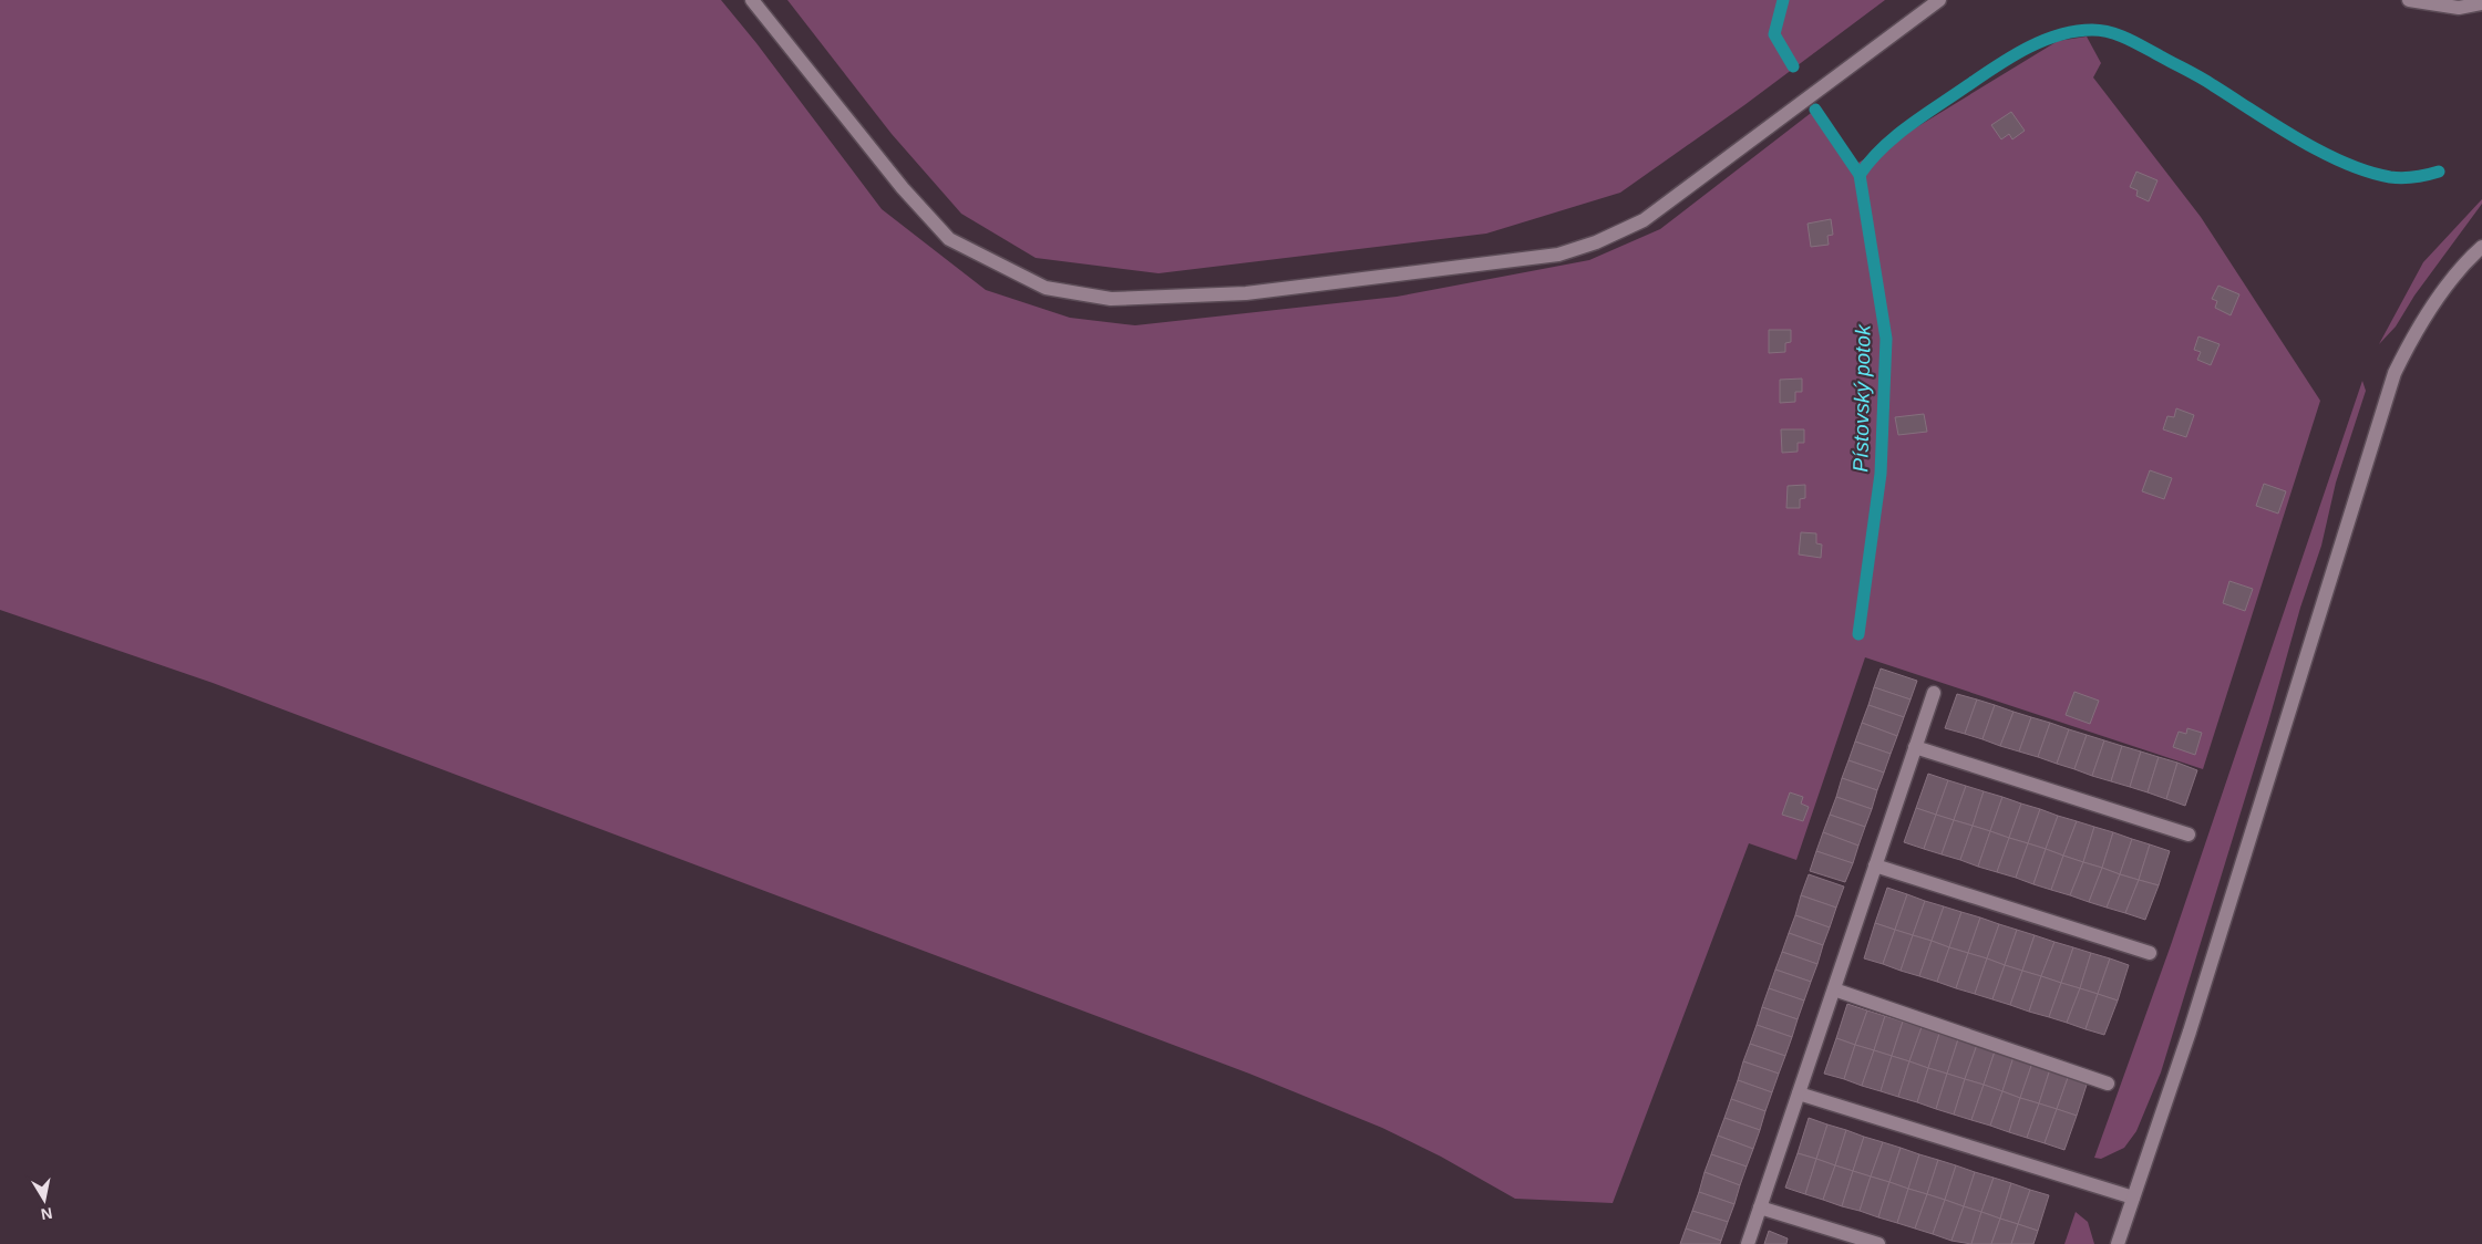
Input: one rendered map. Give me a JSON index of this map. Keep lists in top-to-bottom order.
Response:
{
  "water": ["Pístovský potok"],
  "north": "bottom"
}
